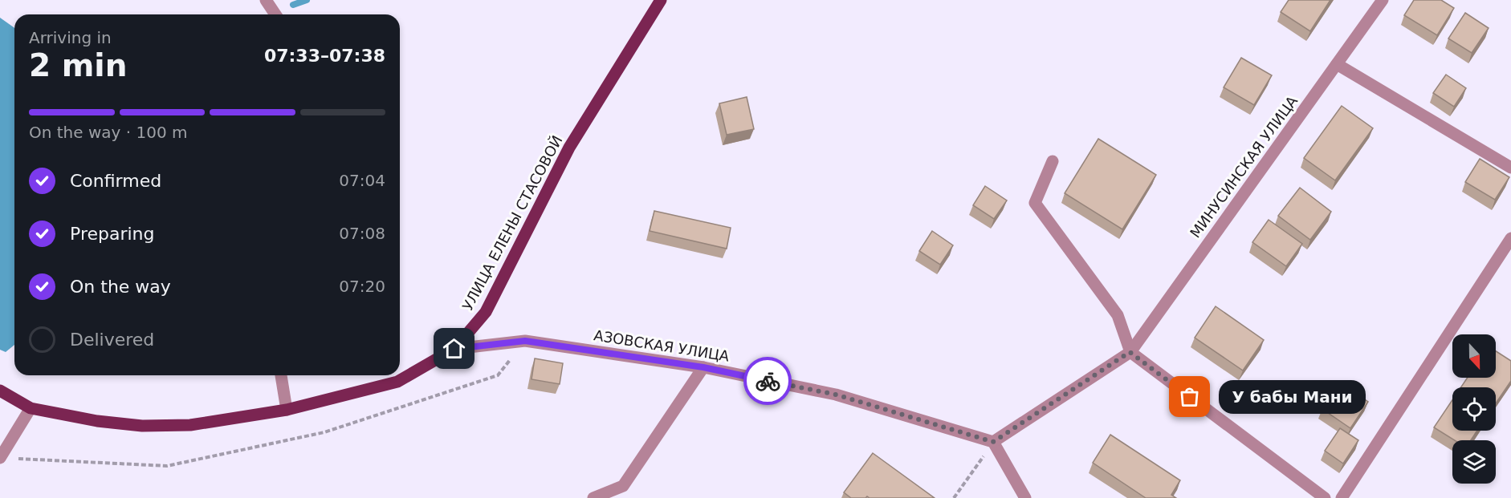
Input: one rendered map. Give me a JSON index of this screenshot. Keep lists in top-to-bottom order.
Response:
{
  "streets": {
    "main road": ["УЛИЦА ЕЛЕНЫ СТАСОВОЙ"],
    "street": ["МИНУСИНСКАЯ УЛИЦА", "АЗОВСКАЯ УЛИЦА"]
  },
  "crossings": [
    ["МИНУСИНСКАЯ УЛИЦА", "АЗОВСКАЯ УЛИЦА"],
    ["УЛИЦА ЕЛЕНЫ СТАСОВОЙ", "АЗОВСКАЯ УЛИЦА"]
  ],
  "places": ["У бабы Мани"],
  "north": "bottom",
  "page": {
    "heading": ["2 min", "Arriving in", "07:33–07:38"],
    "bar": "On the way · 100 m",
    "list": [
      ["Confirmed", "07:04"],
      ["Preparing", "07:08"],
      ["On the way", "07:20"],
      "Delivered"
    ],
    "bubble": "У бабы Мани"
  }
}
